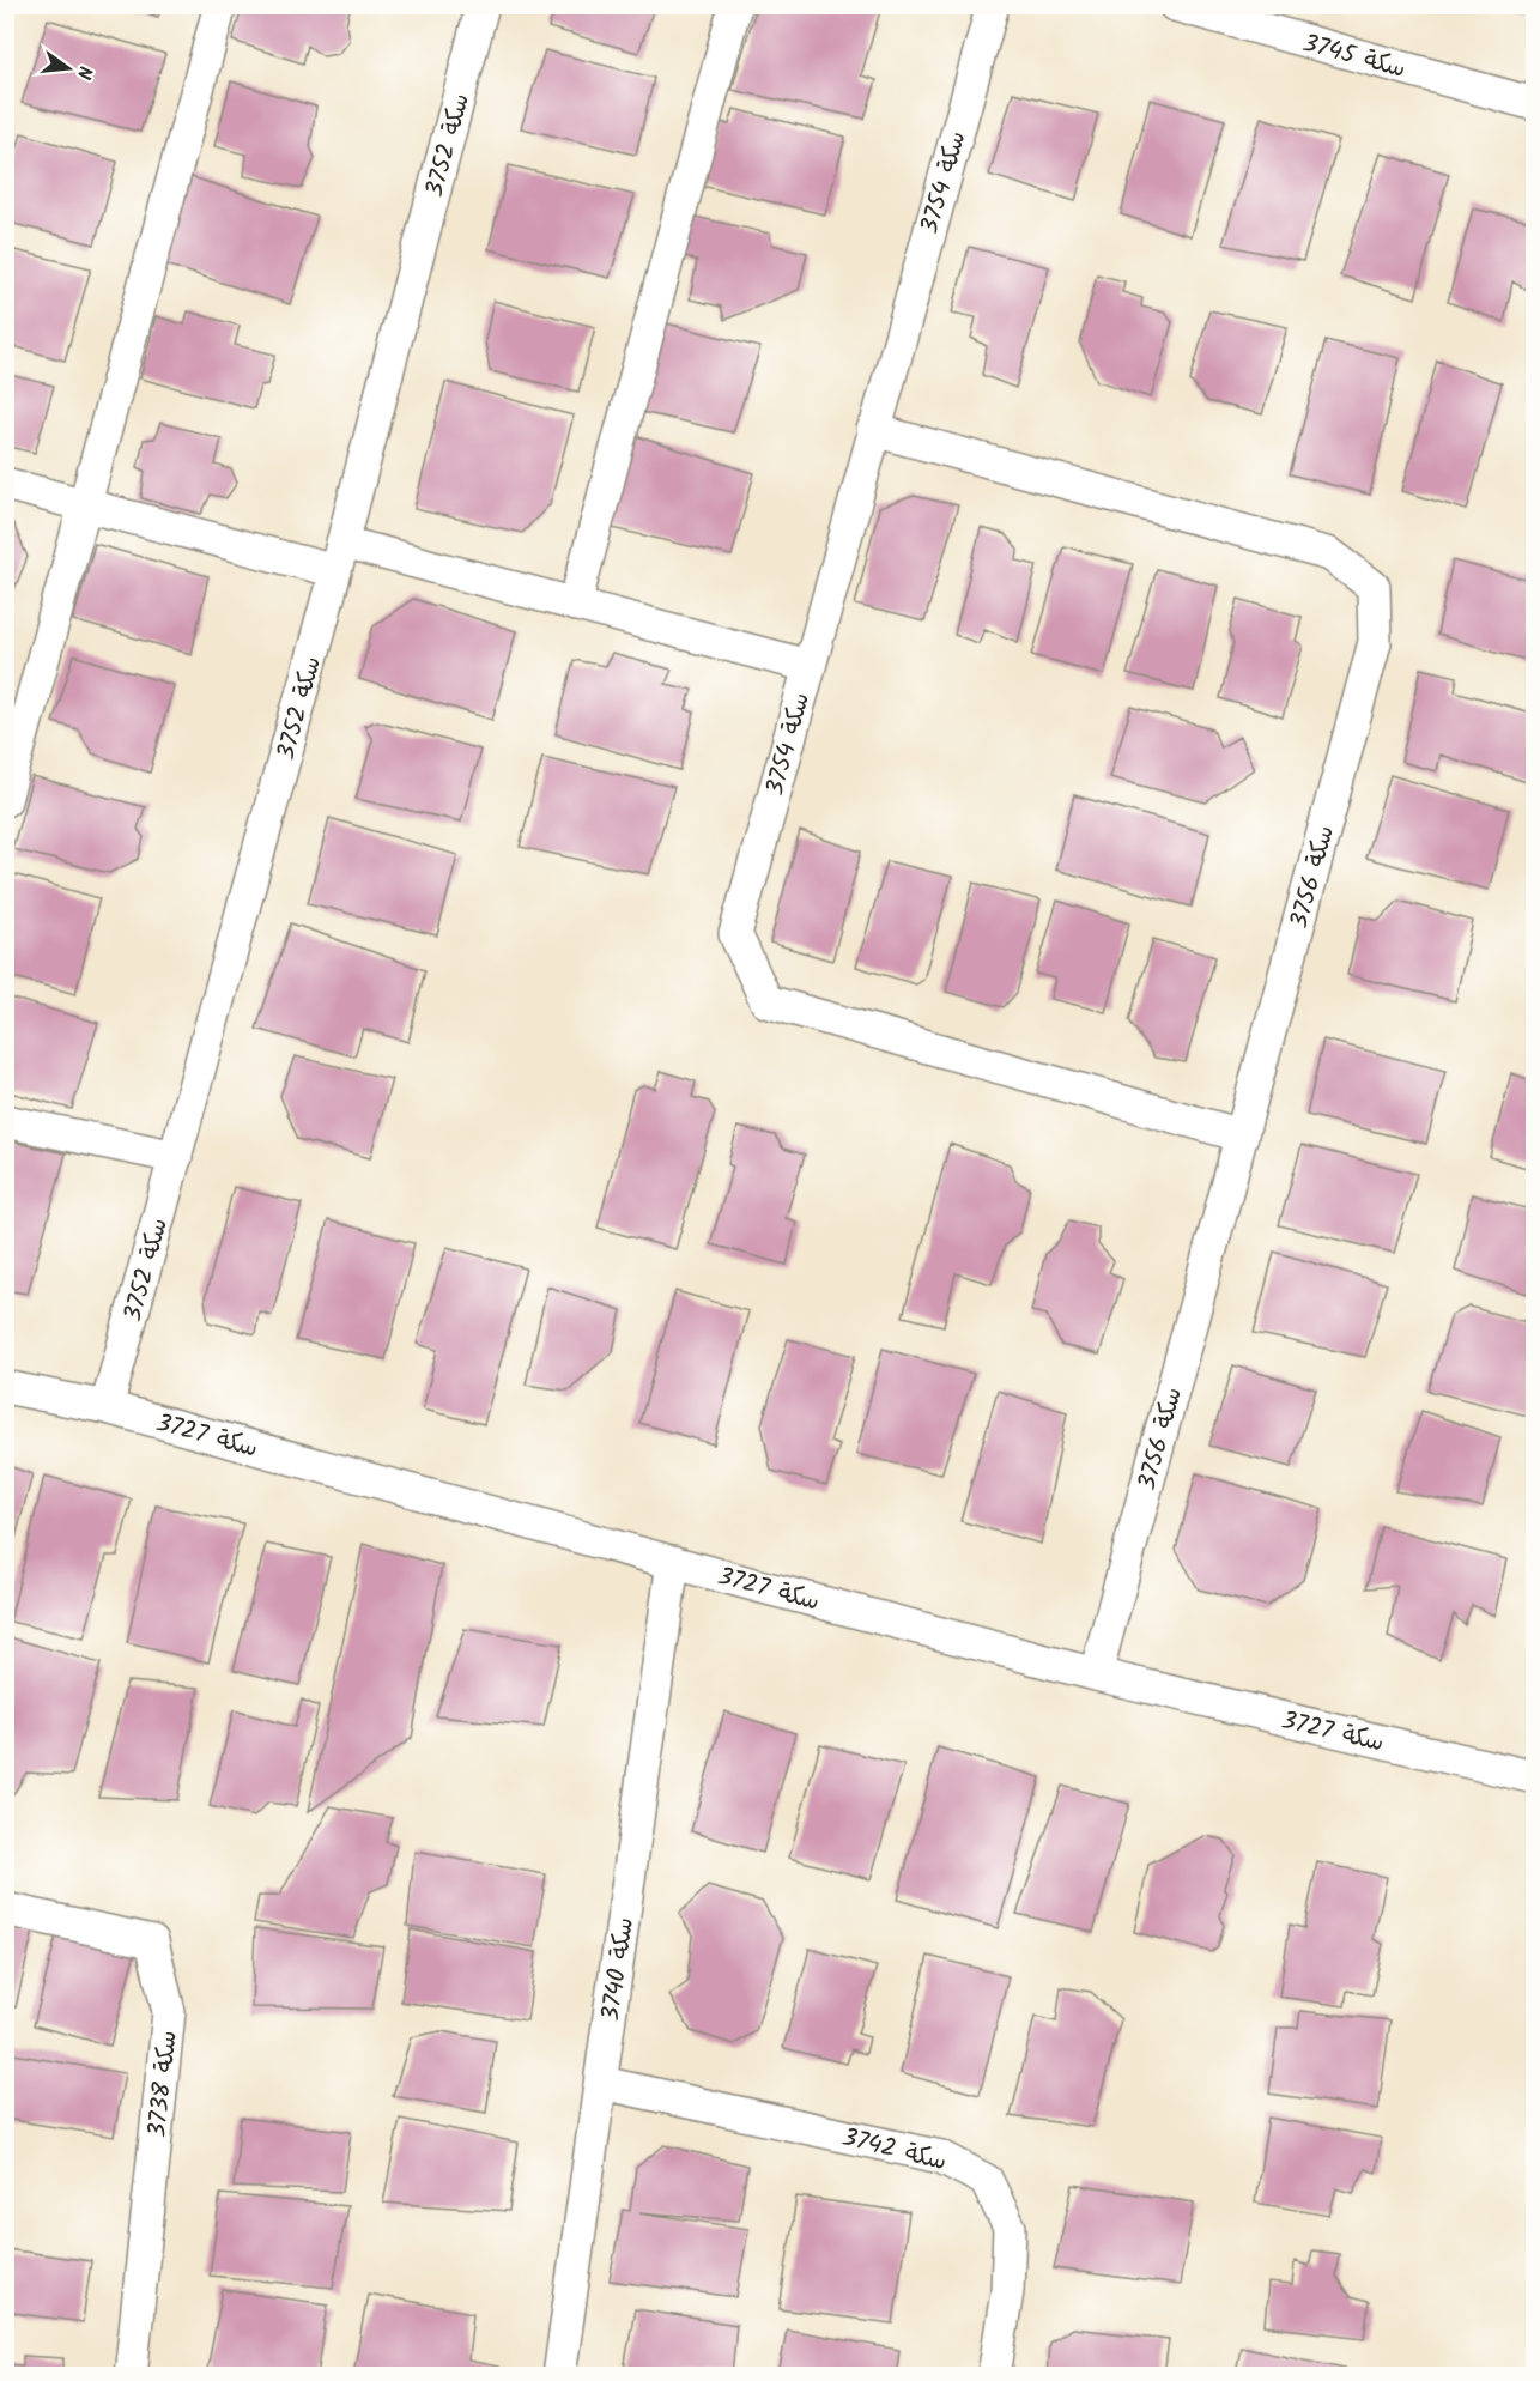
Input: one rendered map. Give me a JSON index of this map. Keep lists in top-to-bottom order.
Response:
{
  "streets": {
    "street": [
      "سكة 3745",
      "سكة 3752",
      "سكة 3754",
      "سكة 3756",
      "سكة 3727",
      "سكة 3740",
      "سكة 3738",
      "سكة 3742"
    ]
  },
  "crossings": [
    ["سكة 3752", "سكة 3727"],
    ["سكة 3754", "سكة 3756"],
    ["سكة 3756", "سكة 3727"],
    ["سكة 3727", "سكة 3740"],
    ["سكة 3740", "سكة 3742"]
  ],
  "north": "right"
}
